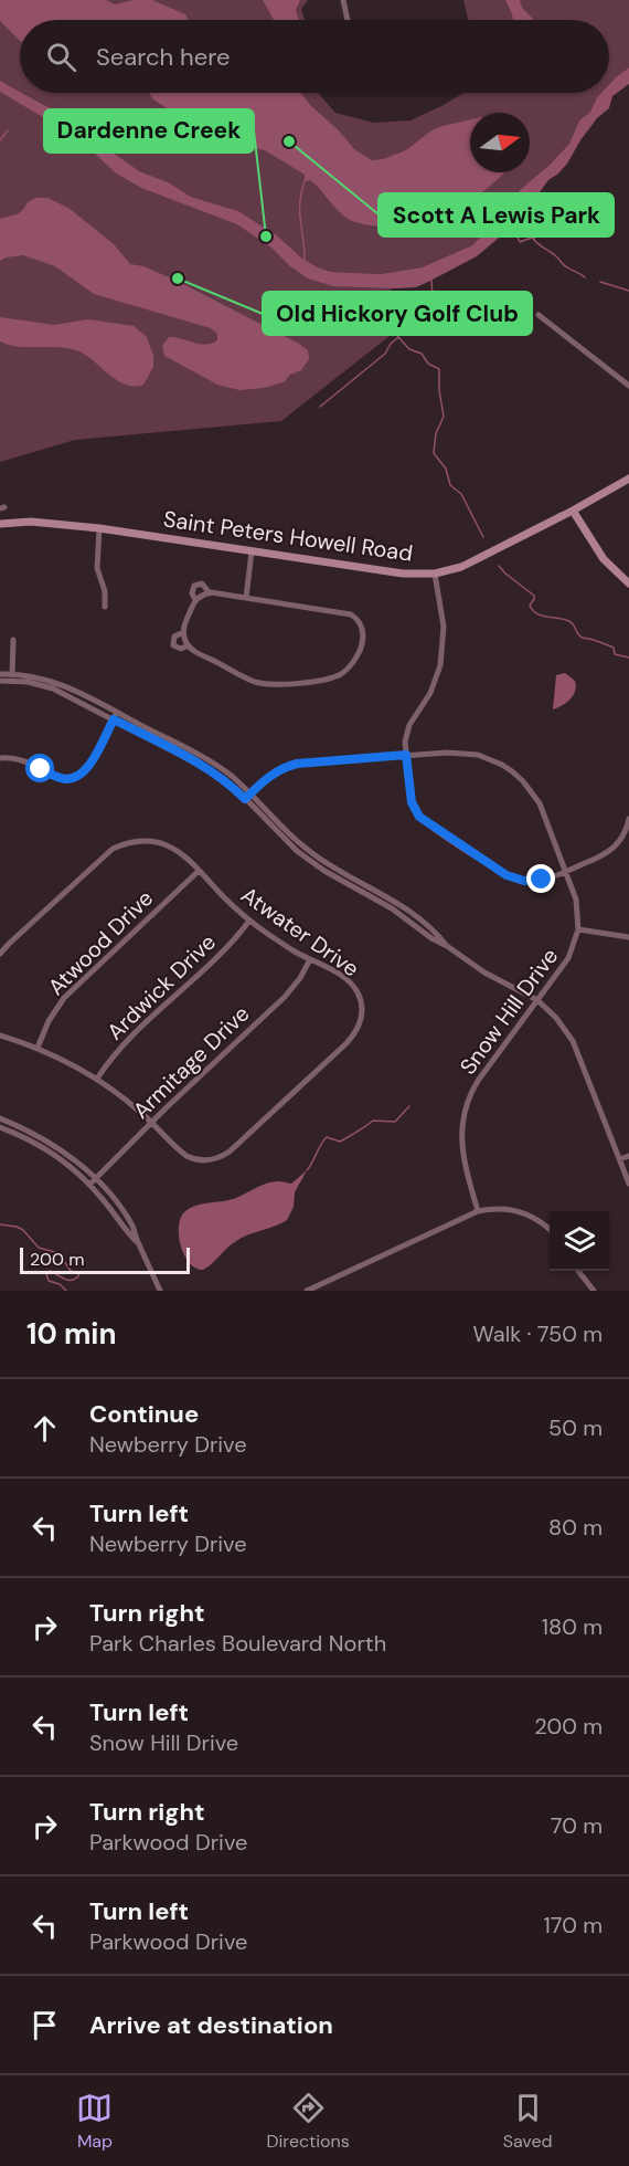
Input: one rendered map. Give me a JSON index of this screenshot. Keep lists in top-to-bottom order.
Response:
{
  "streets": {
    "main road": ["Saint Peters Howell Road"],
    "street": [
      "Atwater Drive",
      "Atwood Drive",
      "Ardwick Drive",
      "Snow Hill Drive",
      "Armitage Drive"
    ]
  },
  "crossings": [
    ["Atwater Drive", "Atwood Drive"],
    ["Atwater Drive", "Ardwick Drive"],
    ["Atwater Drive", "Armitage Drive"]
  ],
  "places": ["Scott A Lewis Park", "Dardenne Creek", "Old Hickory Golf Club"],
  "scale_bar": "200 m",
  "north": "right",
  "page": {
    "search": "Search here",
    "scale": "200 m",
    "heading": ["10 min", "Walk · 750 m"],
    "list": [
      ["Continue", "Newberry Drive", "50 m"],
      ["Turn left", "Newberry Drive", "80 m"],
      ["Turn right", "Park Charles Boulevard North", "180 m"],
      ["Turn left", "Snow Hill Drive", "200 m"],
      ["Turn right", "Parkwood Drive", "70 m"],
      ["Turn left", "Parkwood Drive", "170 m"],
      "Arrive at destination"
    ],
    "nav": ["Map", "Directions", "Saved"]
  }
}
